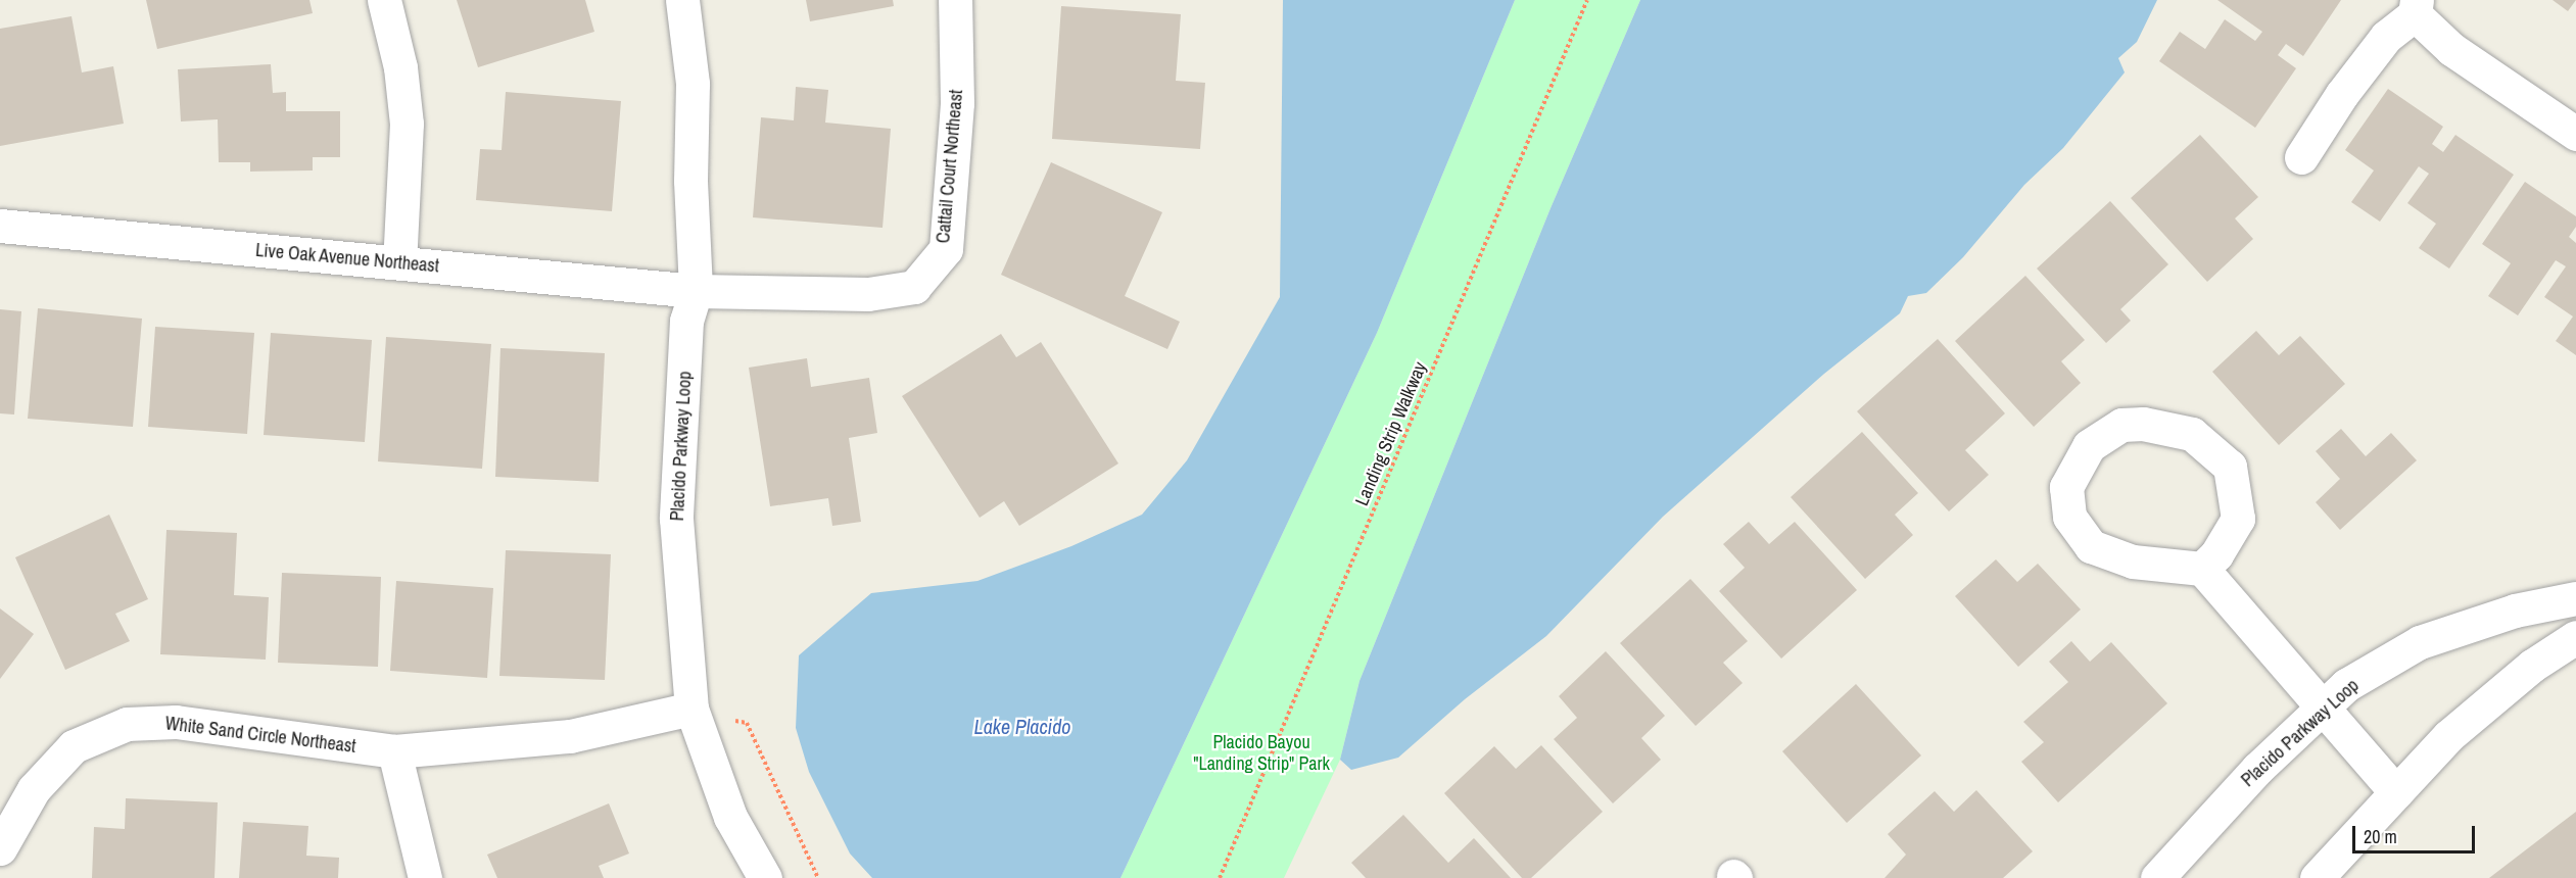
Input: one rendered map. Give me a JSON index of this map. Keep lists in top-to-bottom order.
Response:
{
  "streets": {
    "street": [
      "Cattail Court Northeast",
      "Live Oak Avenue Northeast",
      "Placido Parkway Loop",
      "White Sand Circle Northeast"
    ],
    "path": ["Landing Strip Walkway"]
  },
  "crossings": [
    ["Cattail Court Northeast", "Live Oak Avenue Northeast"],
    ["Cattail Court Northeast", "Placido Parkway Loop"],
    ["Live Oak Avenue Northeast", "Placido Parkway Loop"],
    ["Placido Parkway Loop", "White Sand Circle Northeast"]
  ],
  "water": ["Lake Placido"],
  "parks": ["Placido Bayou \"Landing Strip\" Park"],
  "scale_bar": "20 m"
}
